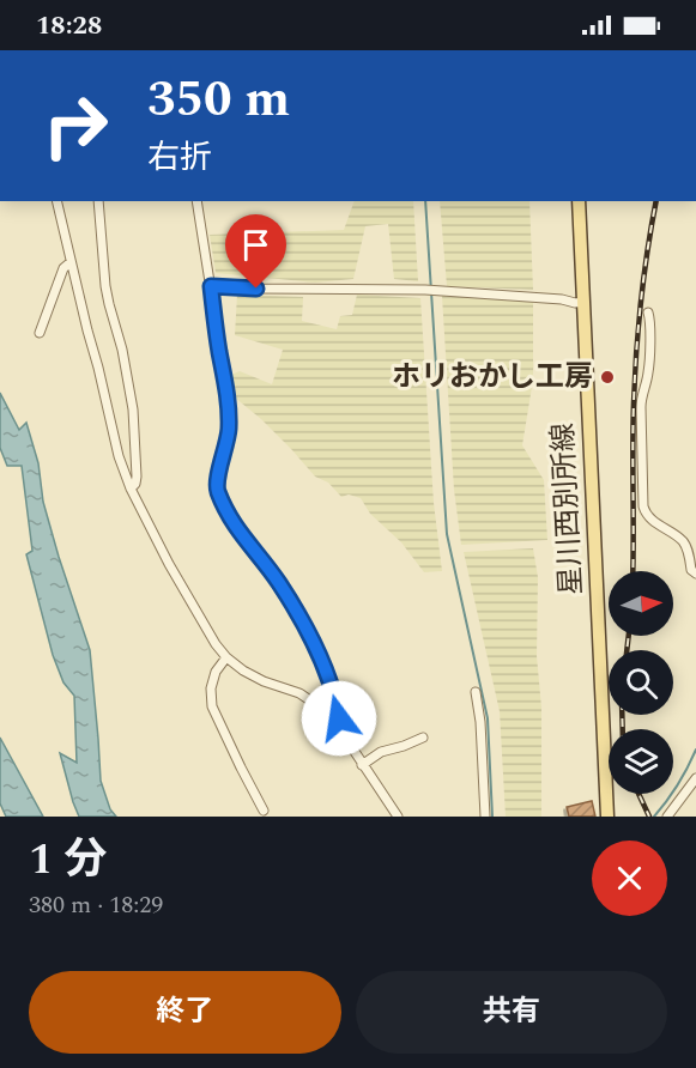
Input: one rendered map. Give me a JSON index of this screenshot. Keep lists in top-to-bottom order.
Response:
{
  "streets": {
    "main road": ["星川西別所線"]
  },
  "places": ["ホリおかし工房"],
  "north": "right",
  "page": {
    "status": "18:28",
    "turn": ["350 m", "右折"],
    "heading": ["1 分", "380 m · 18:29"],
    "buttons": ["終了", "共有"]
  }
}
